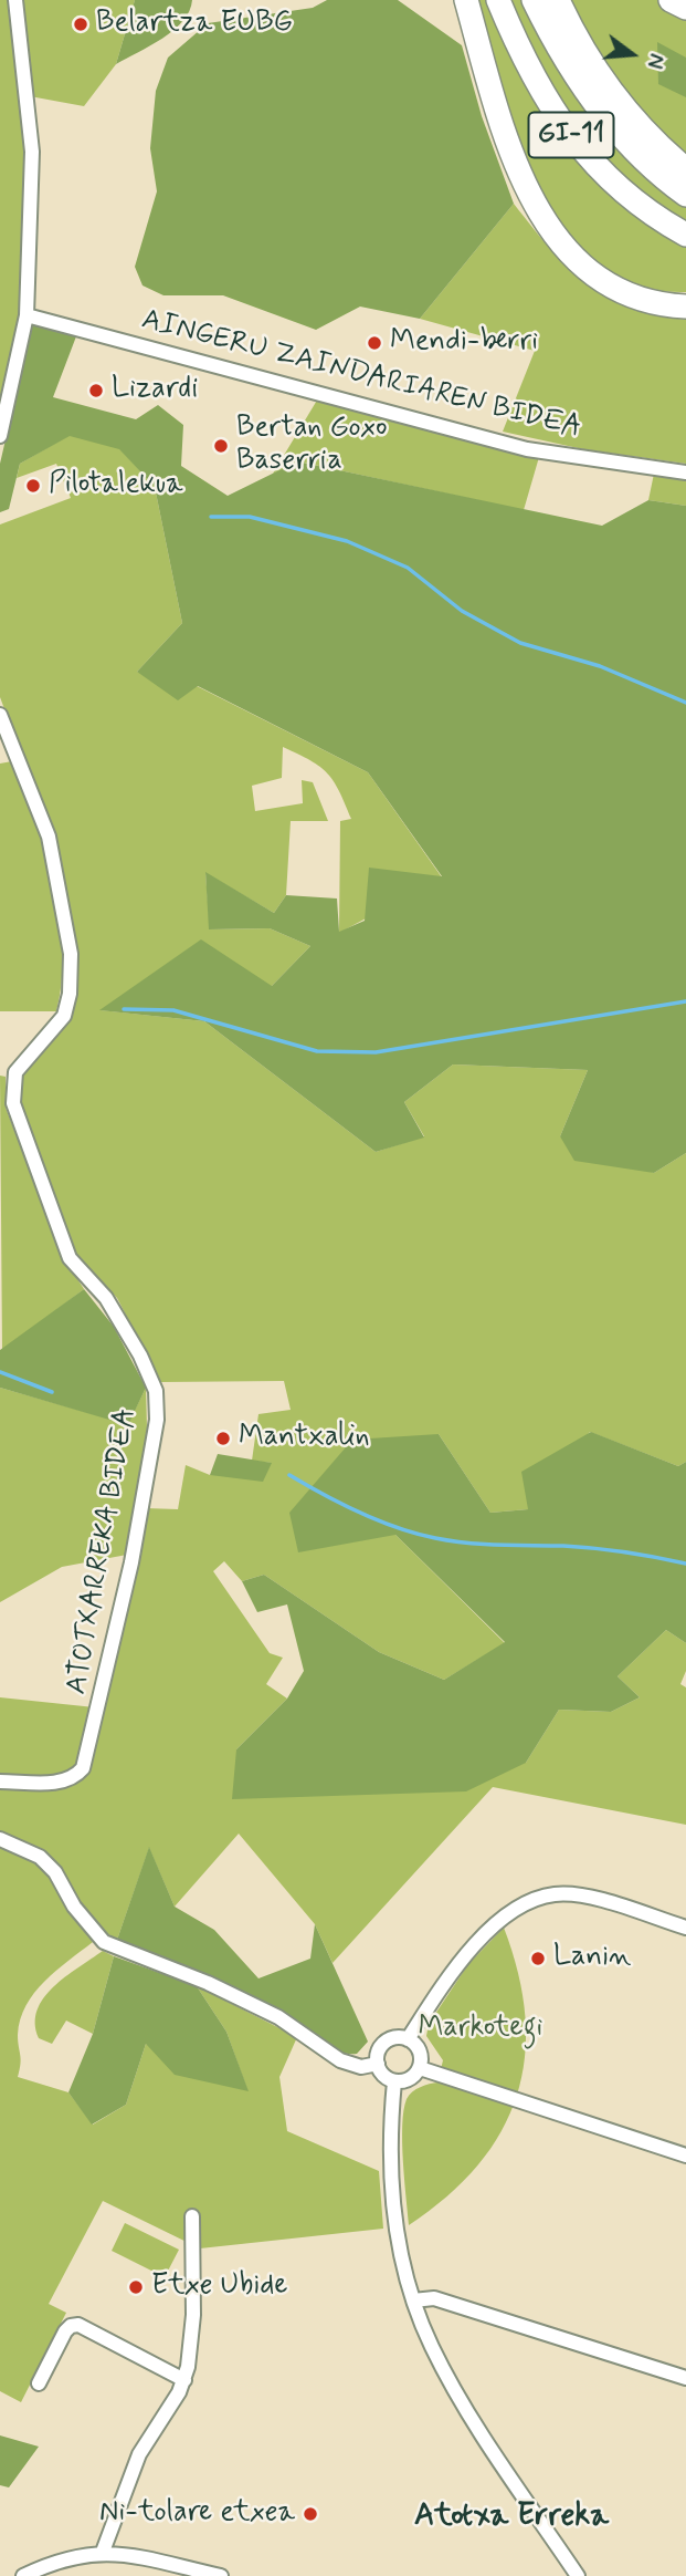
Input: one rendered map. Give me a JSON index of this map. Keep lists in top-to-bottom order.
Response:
{
  "streets": {
    "highway": ["GI-11"],
    "street": ["AINGERU ZAINDARIAREN BIDEA", "ATOTXARREKA BIDEA"]
  },
  "districts": ["Atotxa Erreka"],
  "parks": ["Markotegi"],
  "places": [
    "Belartza EUBG",
    "Mendi-berri",
    "Lizardi",
    "Bertan Goxo Baserria",
    "Pilotalekua",
    "Mantxalin",
    "Lanin",
    "Etxe Ubide",
    "Ni-tolare etxea"
  ],
  "north": "right"
}
